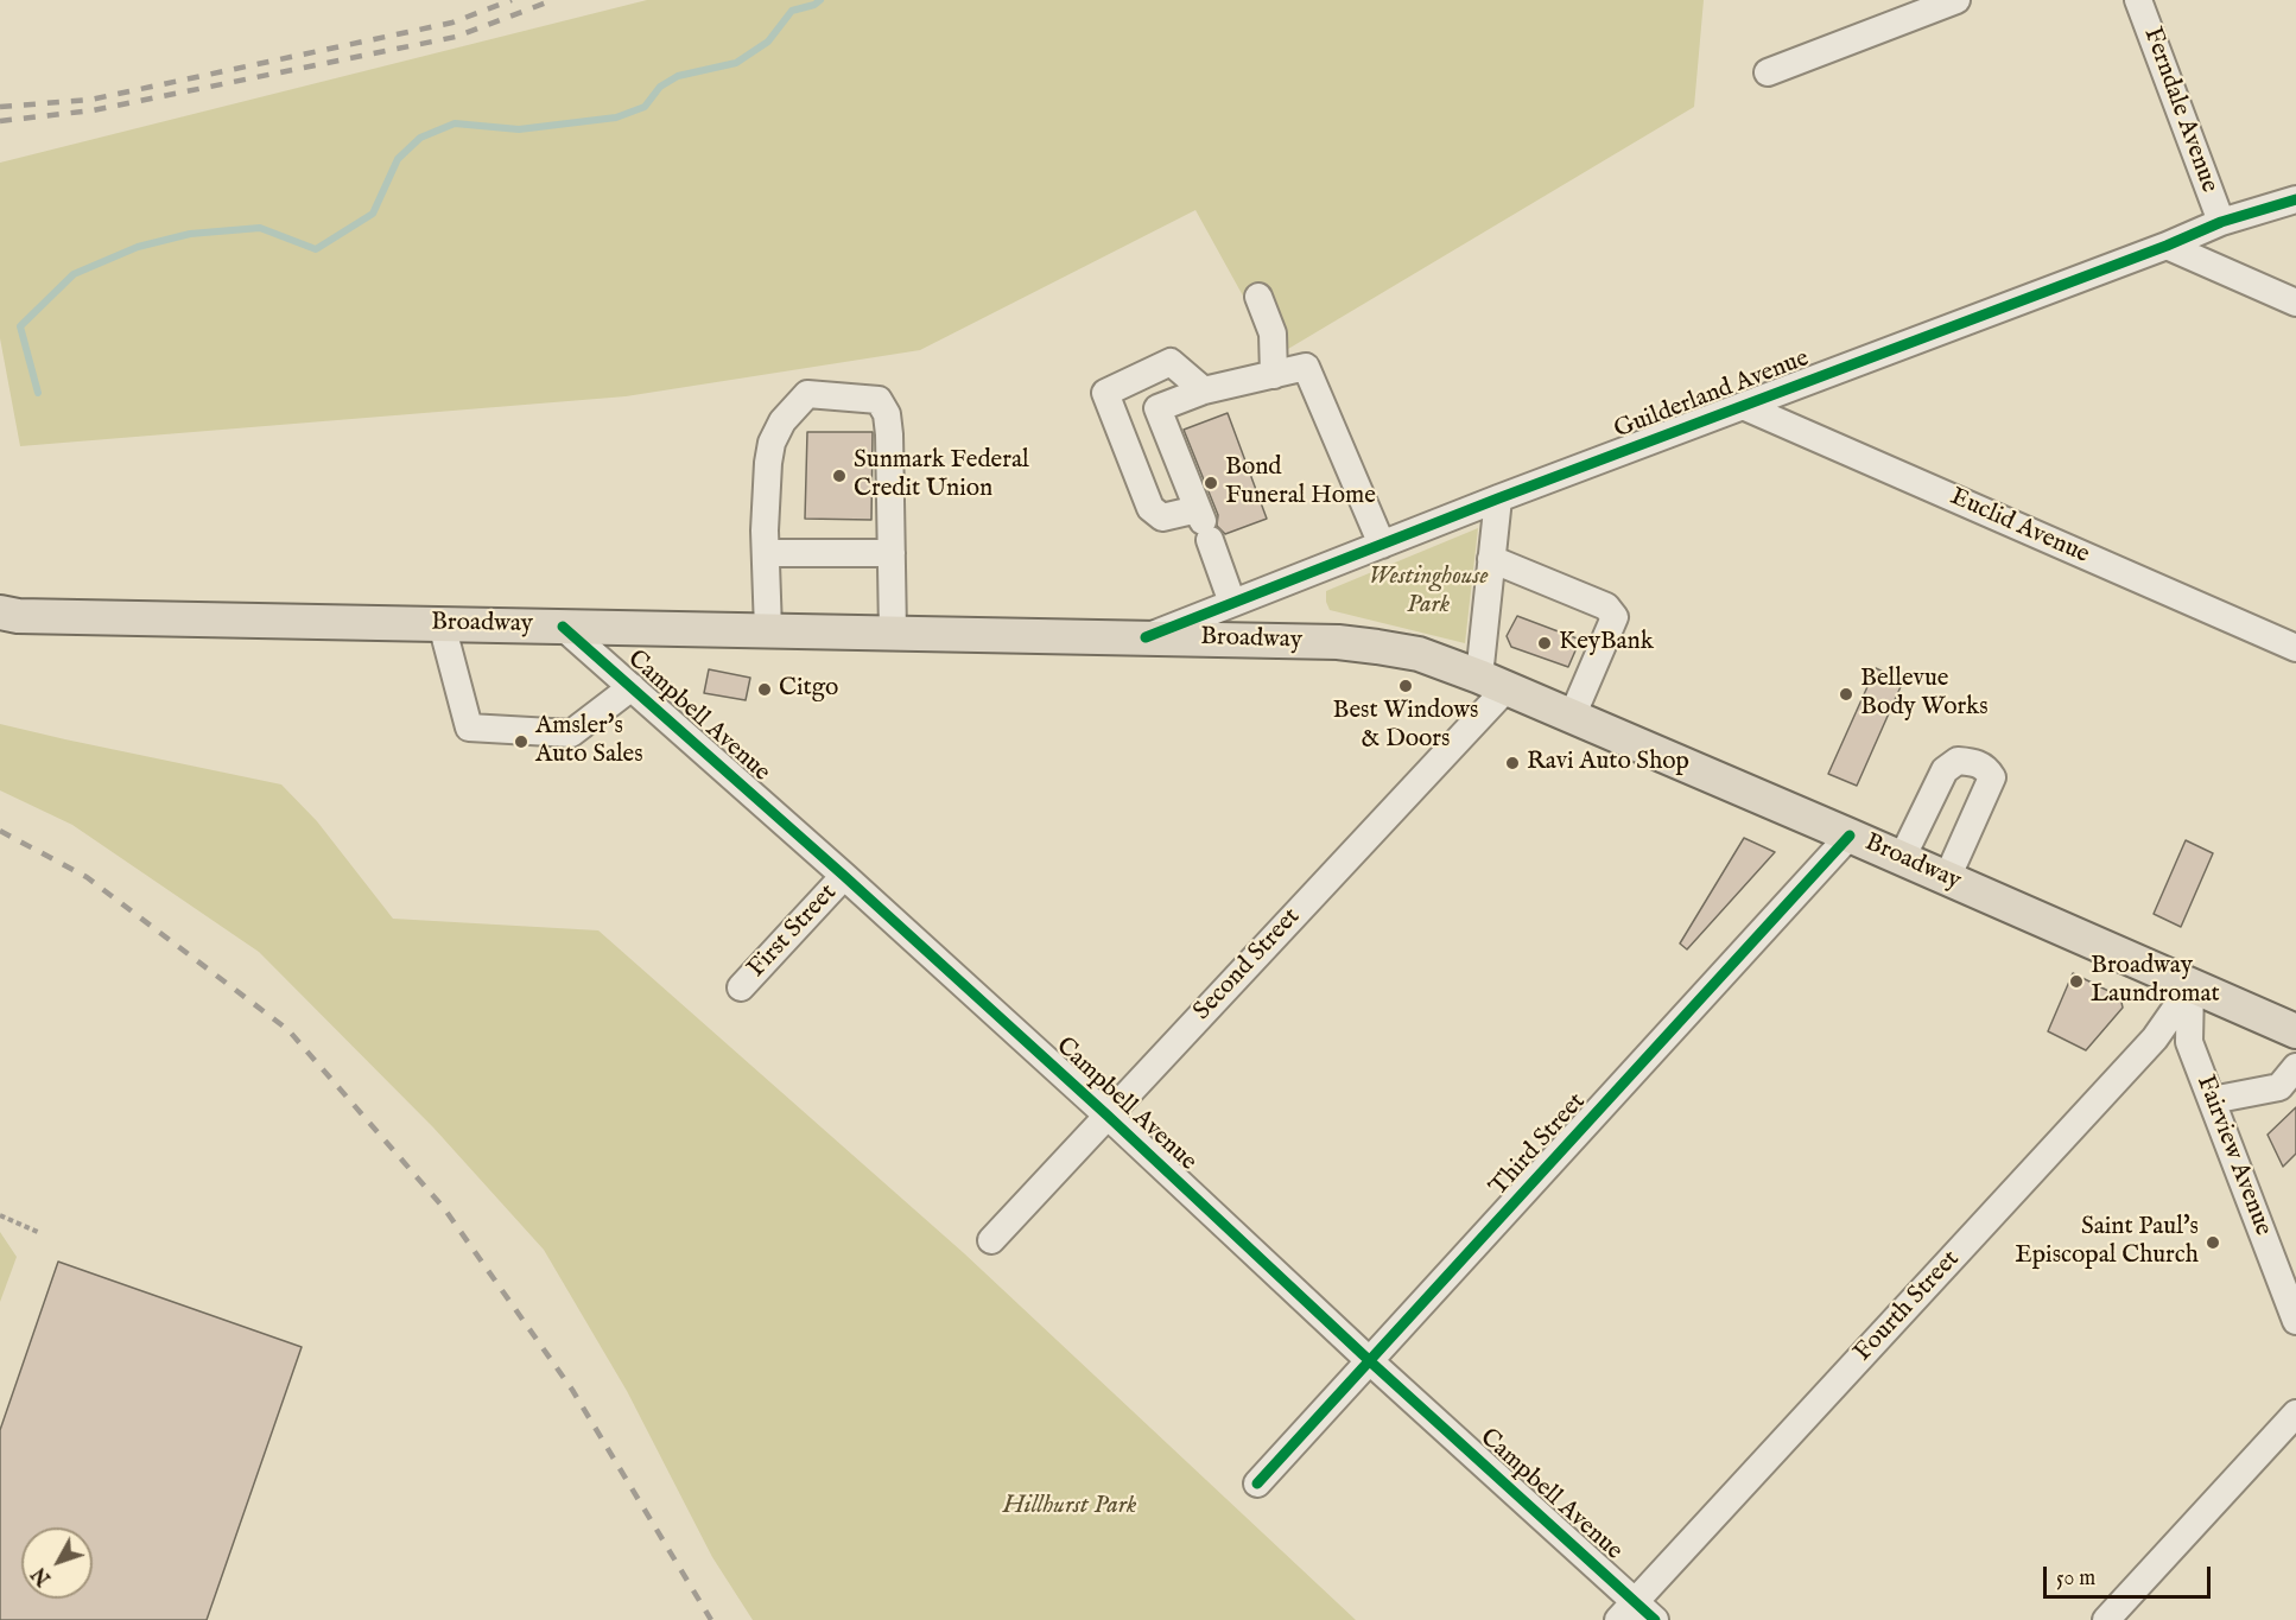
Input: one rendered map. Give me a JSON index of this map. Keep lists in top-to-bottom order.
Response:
{
  "streets": {
    "main road": ["Broadway"],
    "street": [
      "Ferndale Avenue",
      "Guilderland Avenue",
      "Euclid Avenue",
      "Campbell Avenue",
      "First Street",
      "Second Street",
      "Third Street",
      "Fairview Avenue",
      "Fourth Street"
    ]
  },
  "crossings": [
    ["Ferndale Avenue", "Guilderland Avenue"],
    ["Guilderland Avenue", "Euclid Avenue"],
    ["Guilderland Avenue", "Broadway"],
    ["Broadway", "Campbell Avenue"],
    ["Broadway", "Second Street"],
    ["Broadway", "Third Street"],
    ["Broadway", "Fairview Avenue"],
    ["Broadway", "Fourth Street"],
    ["Campbell Avenue", "First Street"],
    ["Campbell Avenue", "Second Street"],
    ["Campbell Avenue", "Third Street"],
    ["Campbell Avenue", "Fourth Street"],
    ["Fairview Avenue", "Fourth Street"]
  ],
  "parks": ["Westinghouse Park", "Hillhurst Park"],
  "places": [
    "Sunmark Federal Credit Union",
    "Bond Funeral Home",
    "KeyBank",
    "Best Windows & Doors",
    "Citgo",
    "Bellevue Body Works",
    "Amsler's Auto Sales",
    "Ravi Auto Shop",
    "Broadway Laundromat",
    "Saint Paul's Episcopal Church"
  ],
  "scale_bar": "50 m",
  "north": "bottom left"
}
